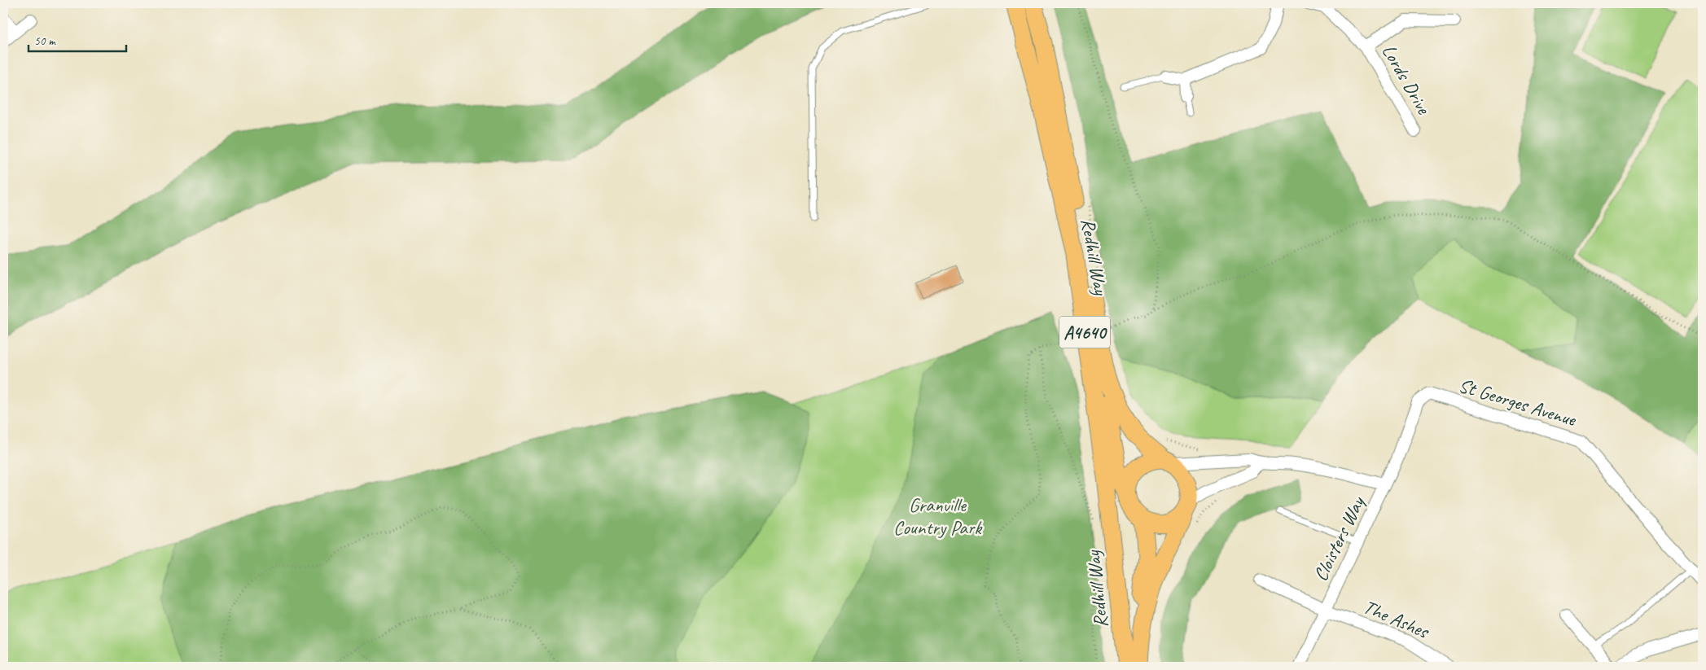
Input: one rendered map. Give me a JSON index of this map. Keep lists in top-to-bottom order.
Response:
{
  "streets": {
    "main road": ["Redhill Way", "A4640"],
    "street": [
      "Lords Drive",
      "St Georges Avenue",
      "Cloisters Way",
      "The Ashes"
    ]
  },
  "crossings": [
    ["Redhill Way", "A4640"],
    ["Redhill Way", "Cloisters Way"],
    ["A4640", "Cloisters Way"],
    ["St Georges Avenue", "Cloisters Way"],
    ["Cloisters Way", "The Ashes"]
  ],
  "parks": ["Granville Country Park"],
  "scale_bar": "50 m"
}
